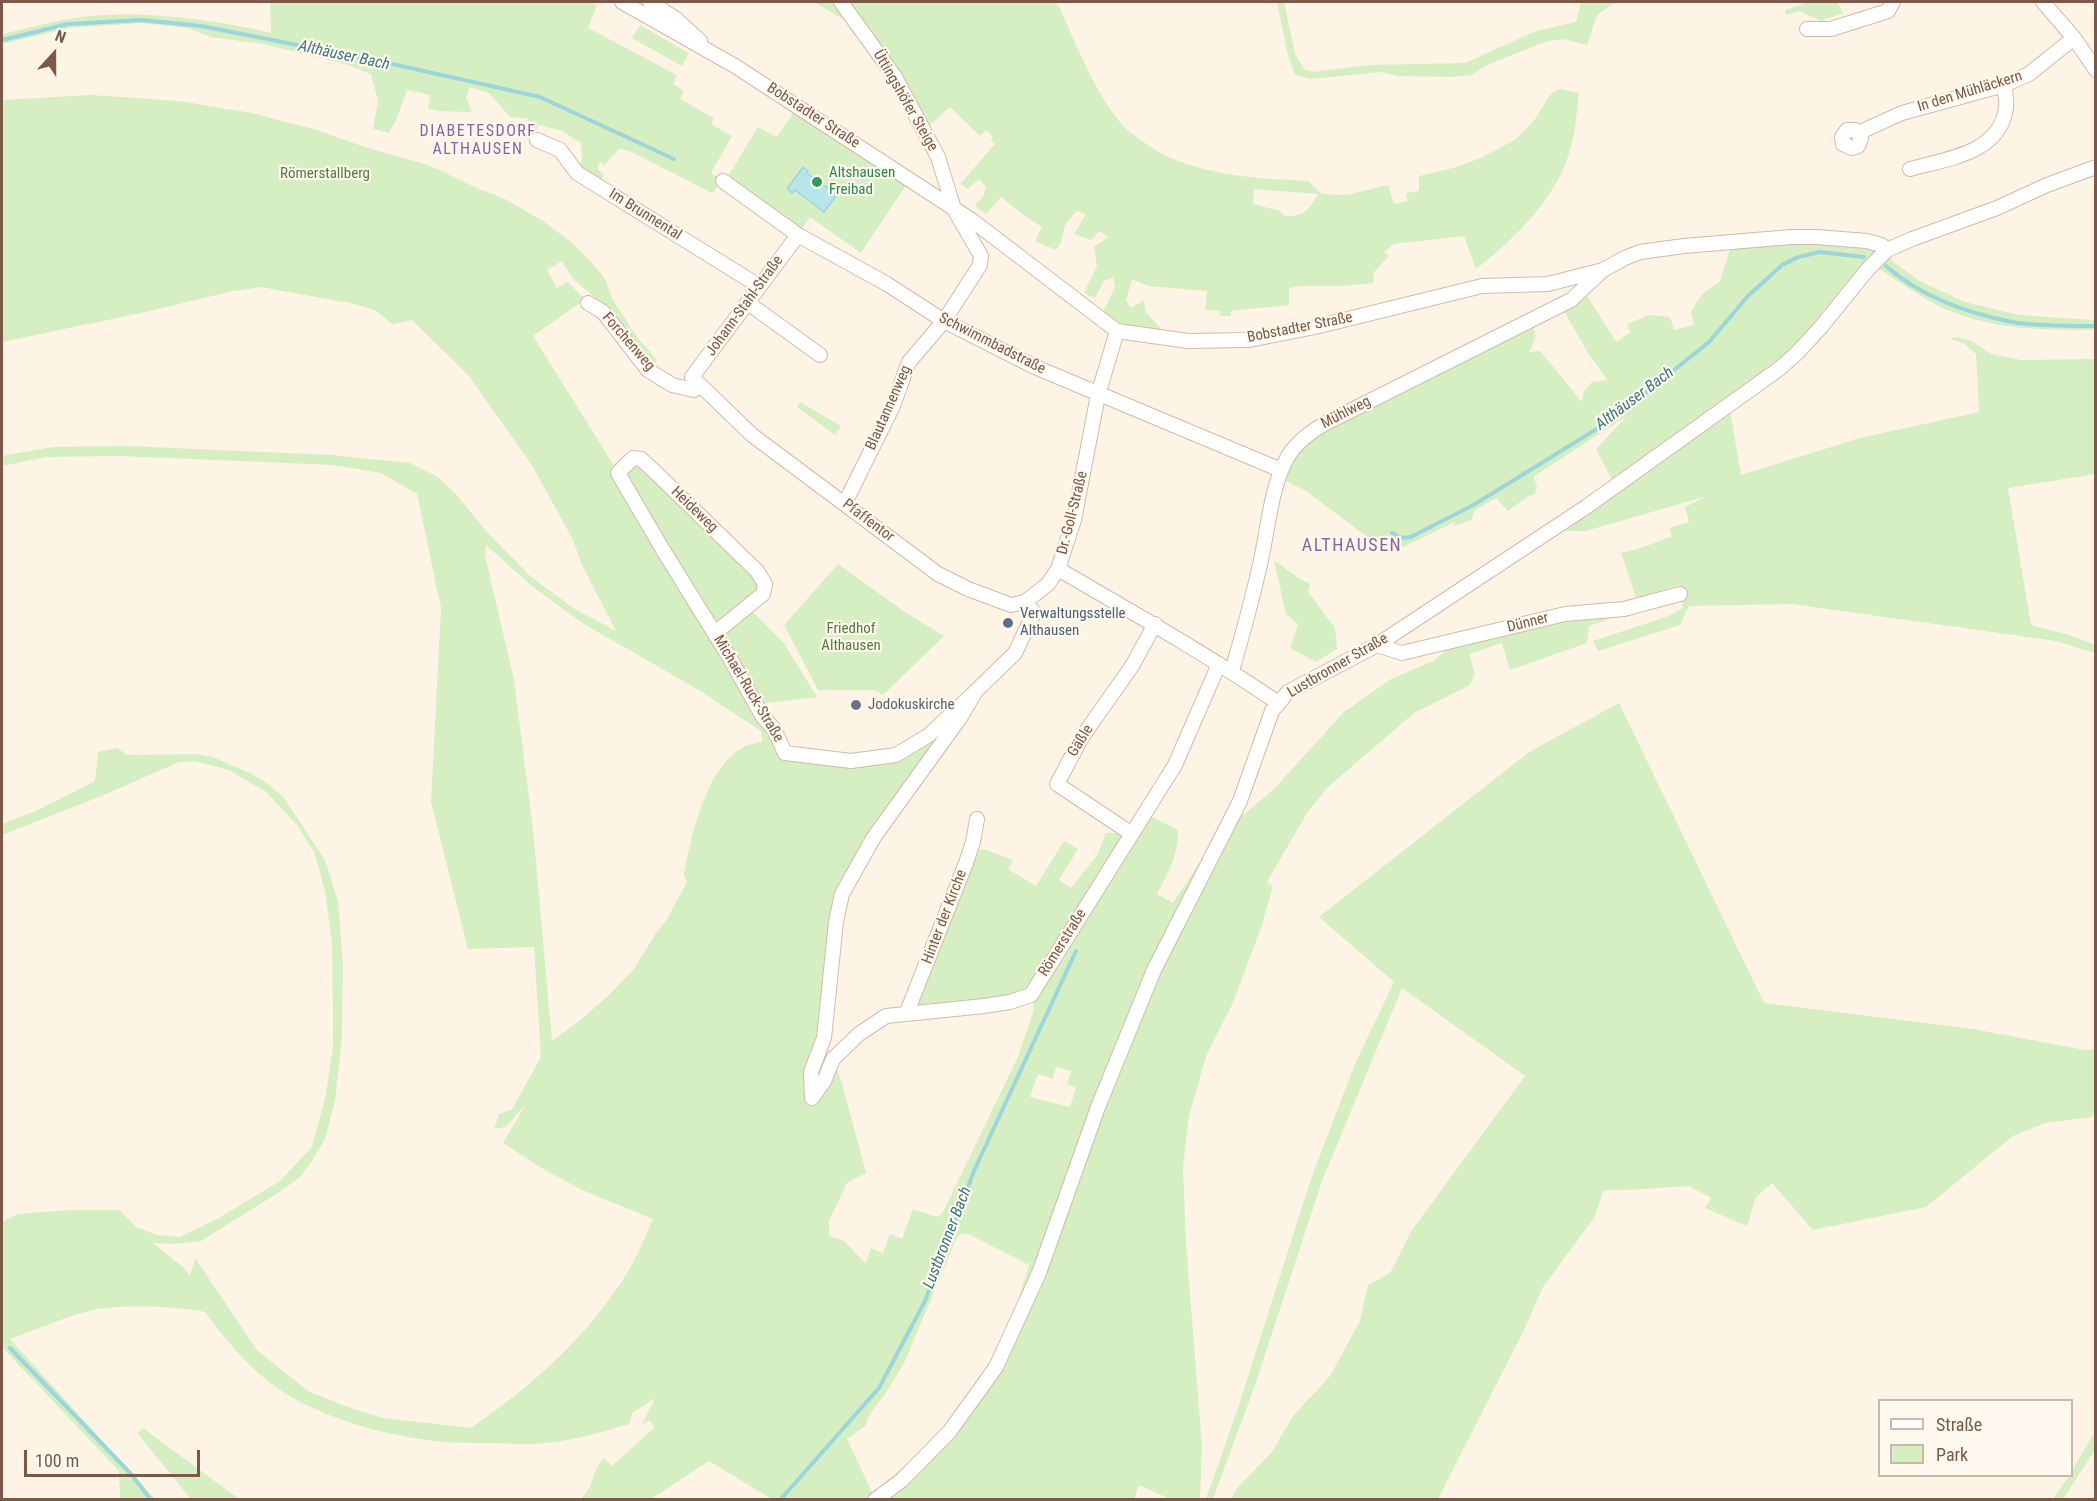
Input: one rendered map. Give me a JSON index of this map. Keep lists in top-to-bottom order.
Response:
{
  "streets": {
    "street": [
      "In den Mühläckern",
      "Üttingshöfer Steige",
      "Bobstadter Straße",
      "Im Brunnental",
      "Johann-Stahl-Straße",
      "Forchenweg",
      "Schwimmbadstraße",
      "Blautannenweg",
      "Mühlweg",
      "Heideweg",
      "Dr.-Goll-Straße",
      "Pfaffentor",
      "Dünner",
      "Lustbronner Straße",
      "Michael-Ruck-Straße",
      "Gäßle",
      "Hinter der Kirche",
      "Römerstraße"
    ]
  },
  "crossings": [
    ["Üttingshöfer Steige", "Bobstadter Straße"],
    ["Üttingshöfer Steige", "Blautannenweg"],
    ["Bobstadter Straße", "Blautannenweg"],
    ["Bobstadter Straße", "Mühlweg"],
    ["Bobstadter Straße", "Dr.-Goll-Straße"],
    ["Bobstadter Straße", "Lustbronner Straße"],
    ["Im Brunnental", "Johann-Stahl-Straße"],
    ["Johann-Stahl-Straße", "Forchenweg"],
    ["Johann-Stahl-Straße", "Schwimmbadstraße"],
    ["Johann-Stahl-Straße", "Pfaffentor"],
    ["Forchenweg", "Pfaffentor"],
    ["Schwimmbadstraße", "Blautannenweg"],
    ["Schwimmbadstraße", "Mühlweg"],
    ["Schwimmbadstraße", "Dr.-Goll-Straße"],
    ["Blautannenweg", "Pfaffentor"],
    ["Mühlweg", "Dr.-Goll-Straße"],
    ["Heideweg", "Michael-Ruck-Straße"],
    ["Dr.-Goll-Straße", "Lustbronner Straße"],
    ["Dr.-Goll-Straße", "Gäßle"],
    ["Dr.-Goll-Straße", "Römerstraße"],
    ["Pfaffentor", "Michael-Ruck-Straße"],
    ["Dünner", "Lustbronner Straße"],
    ["Michael-Ruck-Straße", "Römerstraße"],
    ["Gäßle", "Römerstraße"],
    ["Hinter der Kirche", "Römerstraße"]
  ],
  "districts": ["DIABETESDORF ALTHAUSEN", "ALTHAUSEN"],
  "water": ["Althäuser Bach", "Lustbronner Bach"],
  "parks": ["Römerstallberg", "Friedhof Althausen"],
  "places": ["Altshausen Freibad", "Verwaltungsstelle Althausen", "Jodokuskirche"],
  "legend": ["Straße", "Park"],
  "scale_bar": "100 m",
  "north": "top"
}
